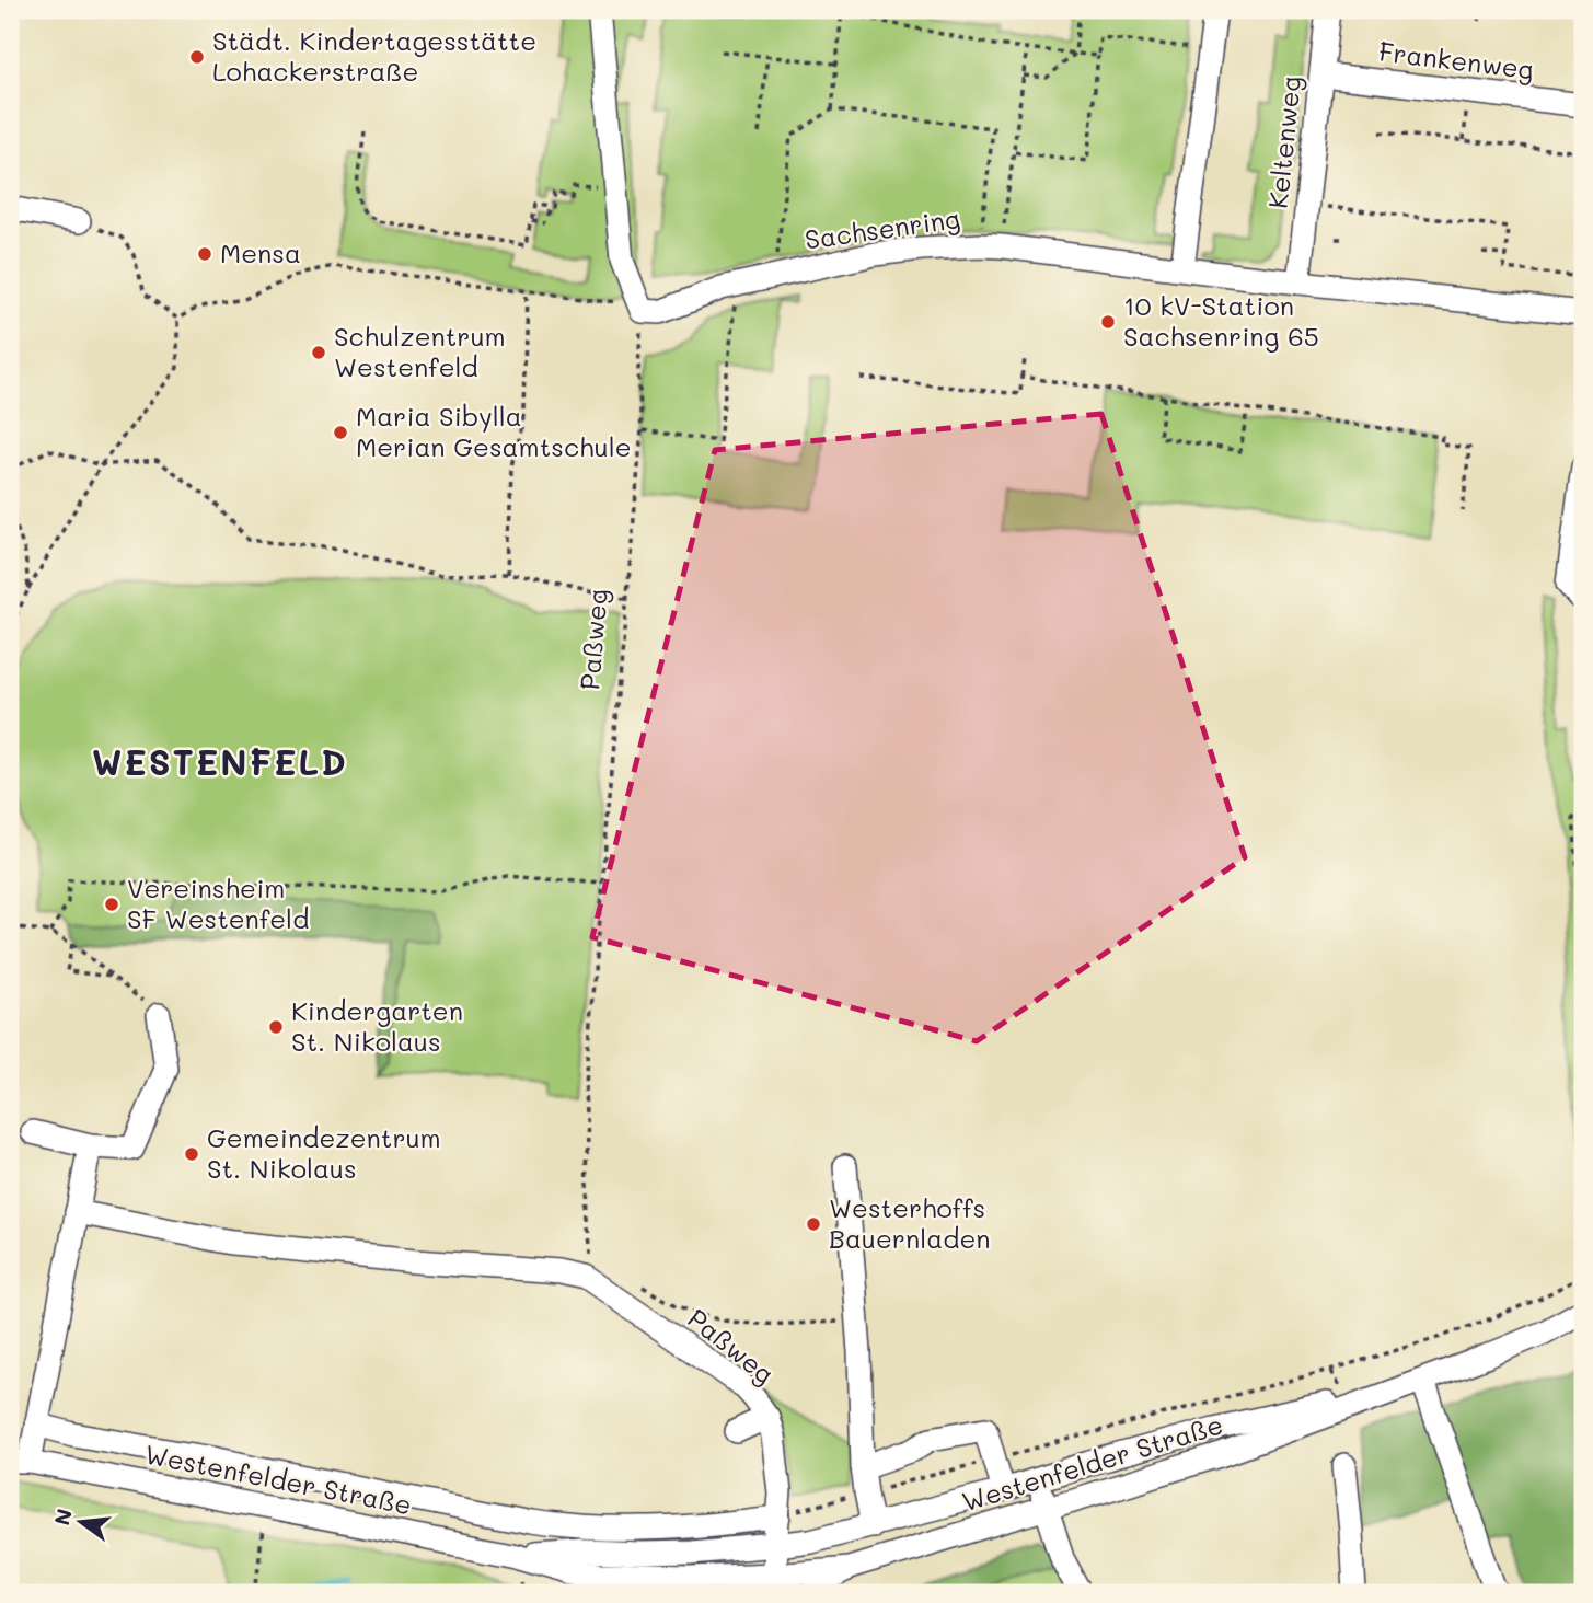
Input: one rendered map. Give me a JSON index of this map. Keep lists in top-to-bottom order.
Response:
{
  "streets": {
    "street": [
      "Frankenweg",
      "Keltenweg",
      "Sachsenring",
      "Paßweg",
      "Westenfelder Straße"
    ]
  },
  "crossings": [
    ["Frankenweg", "Keltenweg"],
    ["Keltenweg", "Sachsenring"],
    ["Sachsenring", "Paßweg"],
    ["Paßweg", "Westenfelder Straße"]
  ],
  "districts": ["WESTENFELD"],
  "places": [
    "Städt. Kindertagesstätte Lohackerstraße",
    "Mensa",
    "10 kV-Station Sachsenring 65",
    "Schulzentrum Westenfeld",
    "Maria Sibylla Merian Gesamtschule",
    "Vereinsheim SF Westenfeld",
    "Kindergarten St. Nikolaus",
    "Gemeindezentrum St. Nikolaus",
    "Westerhoffs Bauernladen"
  ],
  "north": "left"
}
